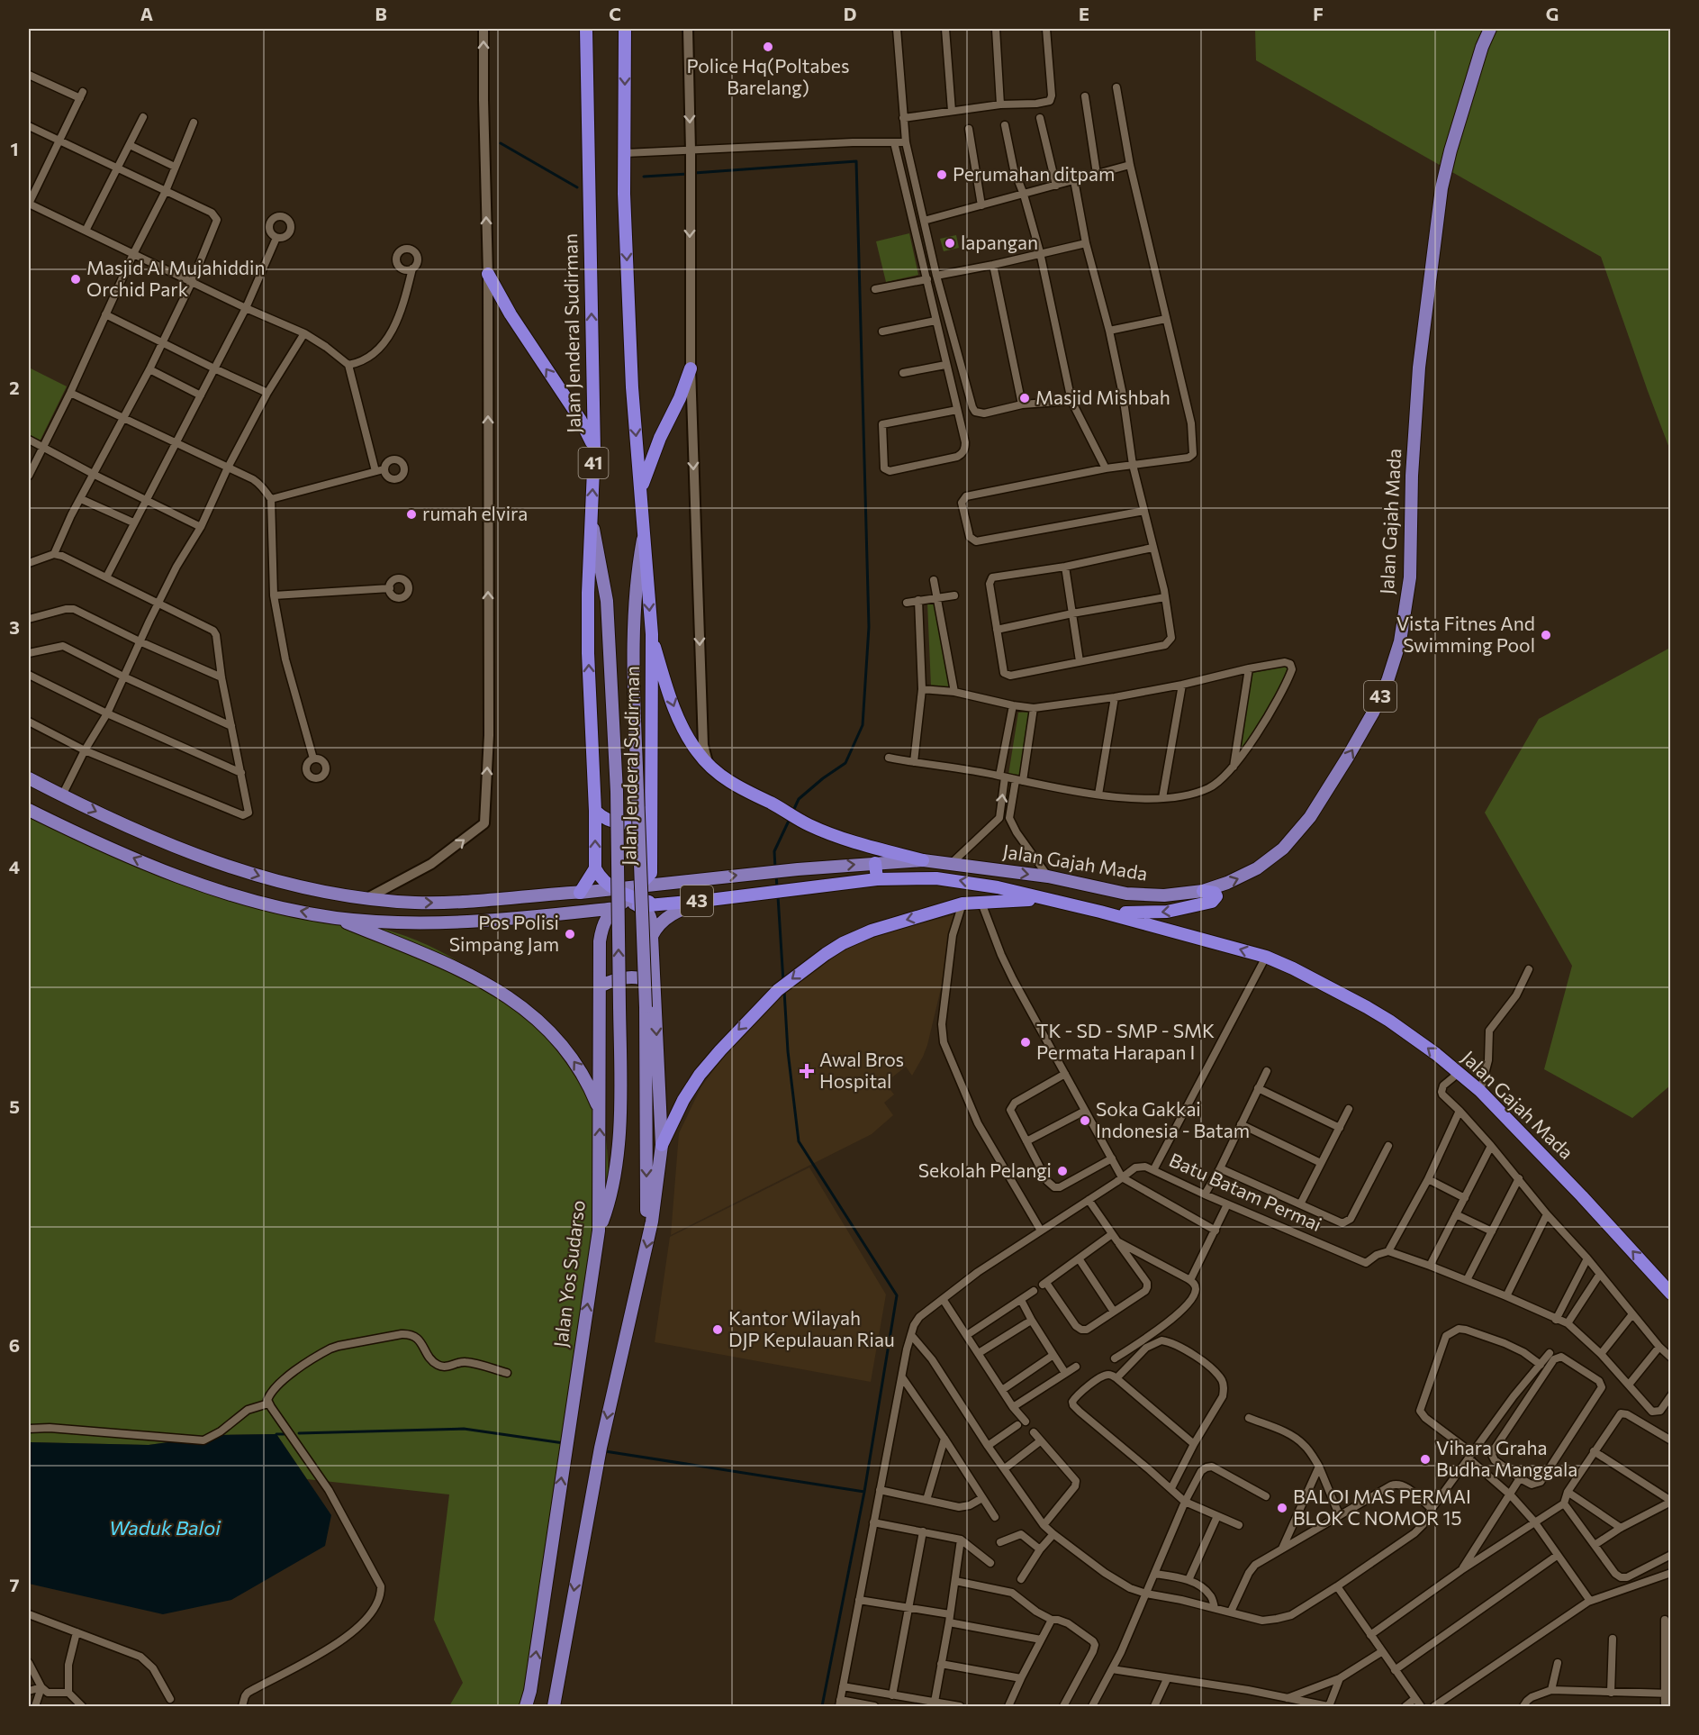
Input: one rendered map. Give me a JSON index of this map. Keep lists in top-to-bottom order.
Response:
{
  "streets": {
    "highway": [
      "Jalan Jenderal Sudirman",
      "41",
      "Jalan Gajah Mada",
      "43"
    ],
    "main road": ["Jalan Yos Sudarso"],
    "street": ["Batu Batam Permai"]
  },
  "crossings": [
    ["Jalan Gajah Mada", "Batu Batam Permai"],
    ["Jalan Gajah Mada", "Jalan Yos Sudarso"]
  ],
  "water": ["Waduk Baloi"],
  "places": {
    "other": [
      "Police Hq(Poltabes Barelang)",
      "Perumahan ditpam",
      "lapangan",
      "Masjid Al Mujahiddin Orchid Park",
      "Masjid Mishbah",
      "rumah elvira",
      "Vista Fitnes And Swimming Pool",
      "Pos Polisi Simpang Jam",
      "TK - SD - SMP - SMK Permata Harapan I",
      "Soka Gakkai Indonesia - Batam",
      "Sekolah Pelangi",
      "Kantor Wilayah DJP Kepulauan Riau",
      "Vihara Graha Budha Manggala",
      "BALOI MAS PERMAI BLOK C NOMOR 15"
    ],
    "health": ["Awal Bros Hospital"]
  },
  "grid": {
    "columns": [
      "A",
      "B",
      "C",
      "D",
      "E",
      "F",
      "G"
    ],
    "rows": [
      "1",
      "2",
      "3",
      "4",
      "5",
      "6",
      "7"
    ]
  }
}
